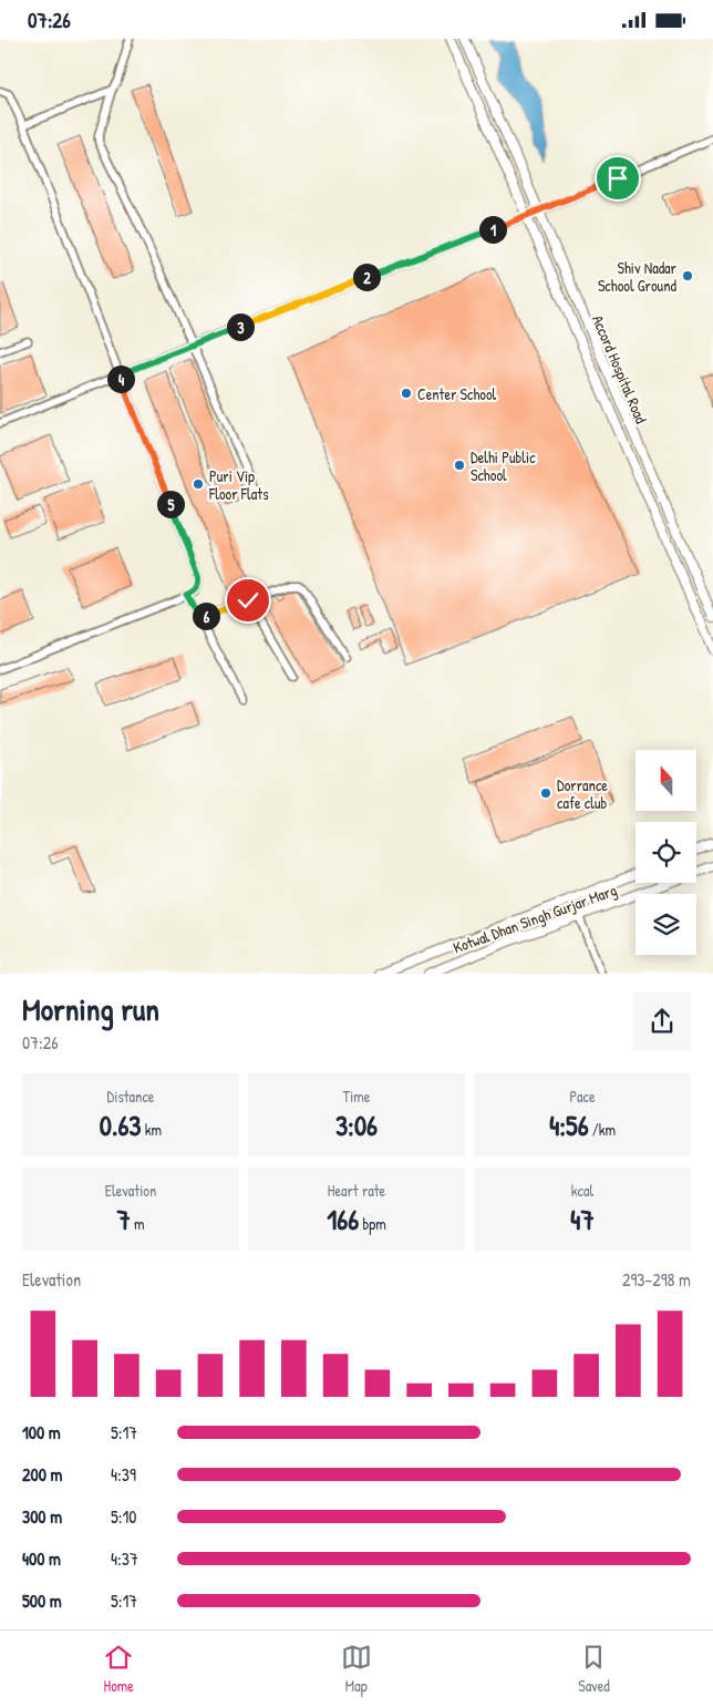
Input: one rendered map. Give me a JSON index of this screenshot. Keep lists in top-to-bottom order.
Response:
{
  "streets": {
    "street": ["Accord Hospital Road", "Kotwal Dhan Singh Gurjar Marg"]
  },
  "places": [
    "Shiv Nadar School Ground",
    "Center School",
    "Delhi Public School",
    "Puri Vip Floor Flats",
    "Dorrance cafe club"
  ],
  "north": "top",
  "page": {
    "status": "07:26",
    "pins": [
      "1",
      "2",
      "3",
      "4",
      "5",
      "6"
    ],
    "heading": ["Morning run", "07:26"],
    "stats": [
      ["Distance", "0.63 km"],
      ["Time", "3:06"],
      ["Pace", "4:56 /km"],
      ["Elevation", "7 m"],
      ["Heart rate", "166 bpm"],
      ["kcal", "47"]
    ],
    "chart": ["Elevation", "293–298 m"],
    "list": [
      {
        "name": "100 m",
        "note": "5:17"
      },
      {
        "name": "200 m",
        "note": "4:39"
      },
      {
        "name": "300 m",
        "note": "5:10"
      },
      {
        "name": "400 m",
        "note": "4:37"
      },
      {
        "name": "500 m",
        "note": "5:17"
      }
    ],
    "tabs": ["Home", "Map", "Saved"]
  }
}
